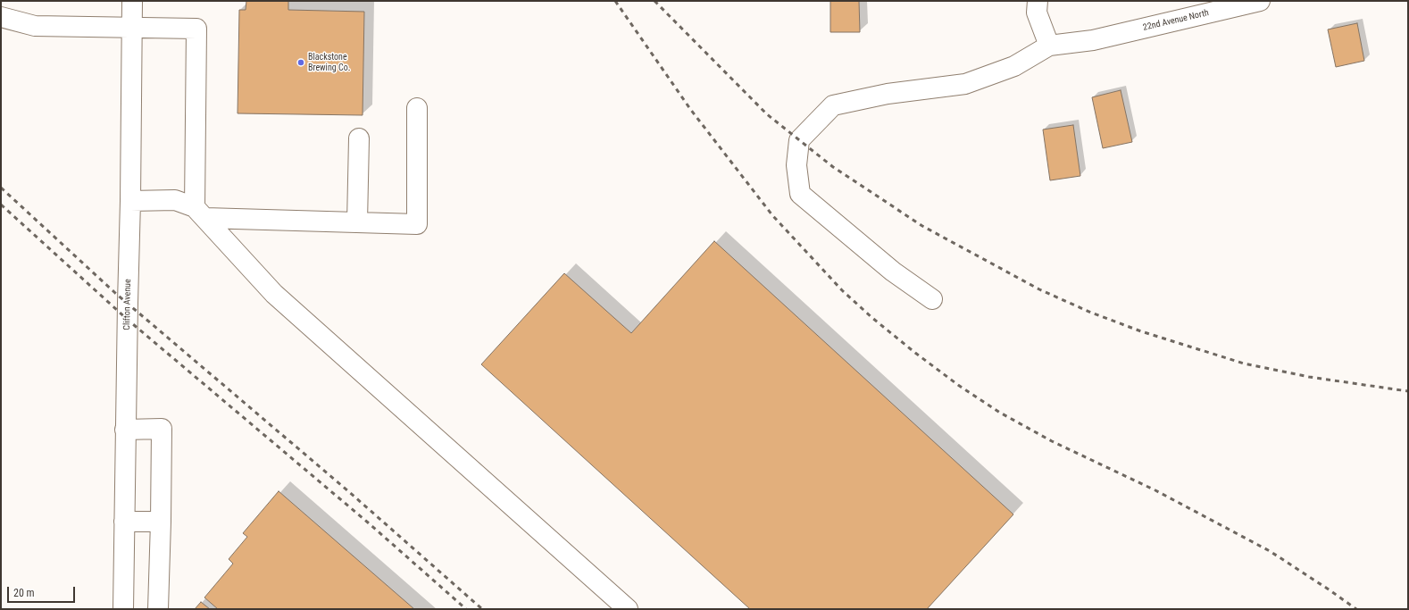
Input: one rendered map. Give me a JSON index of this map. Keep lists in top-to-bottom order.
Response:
{
  "streets": {
    "street": ["22nd Avenue North", "Clifton Avenue"]
  },
  "places": ["Blackstone Brewing Co."],
  "scale_bar": "20 m"
}
